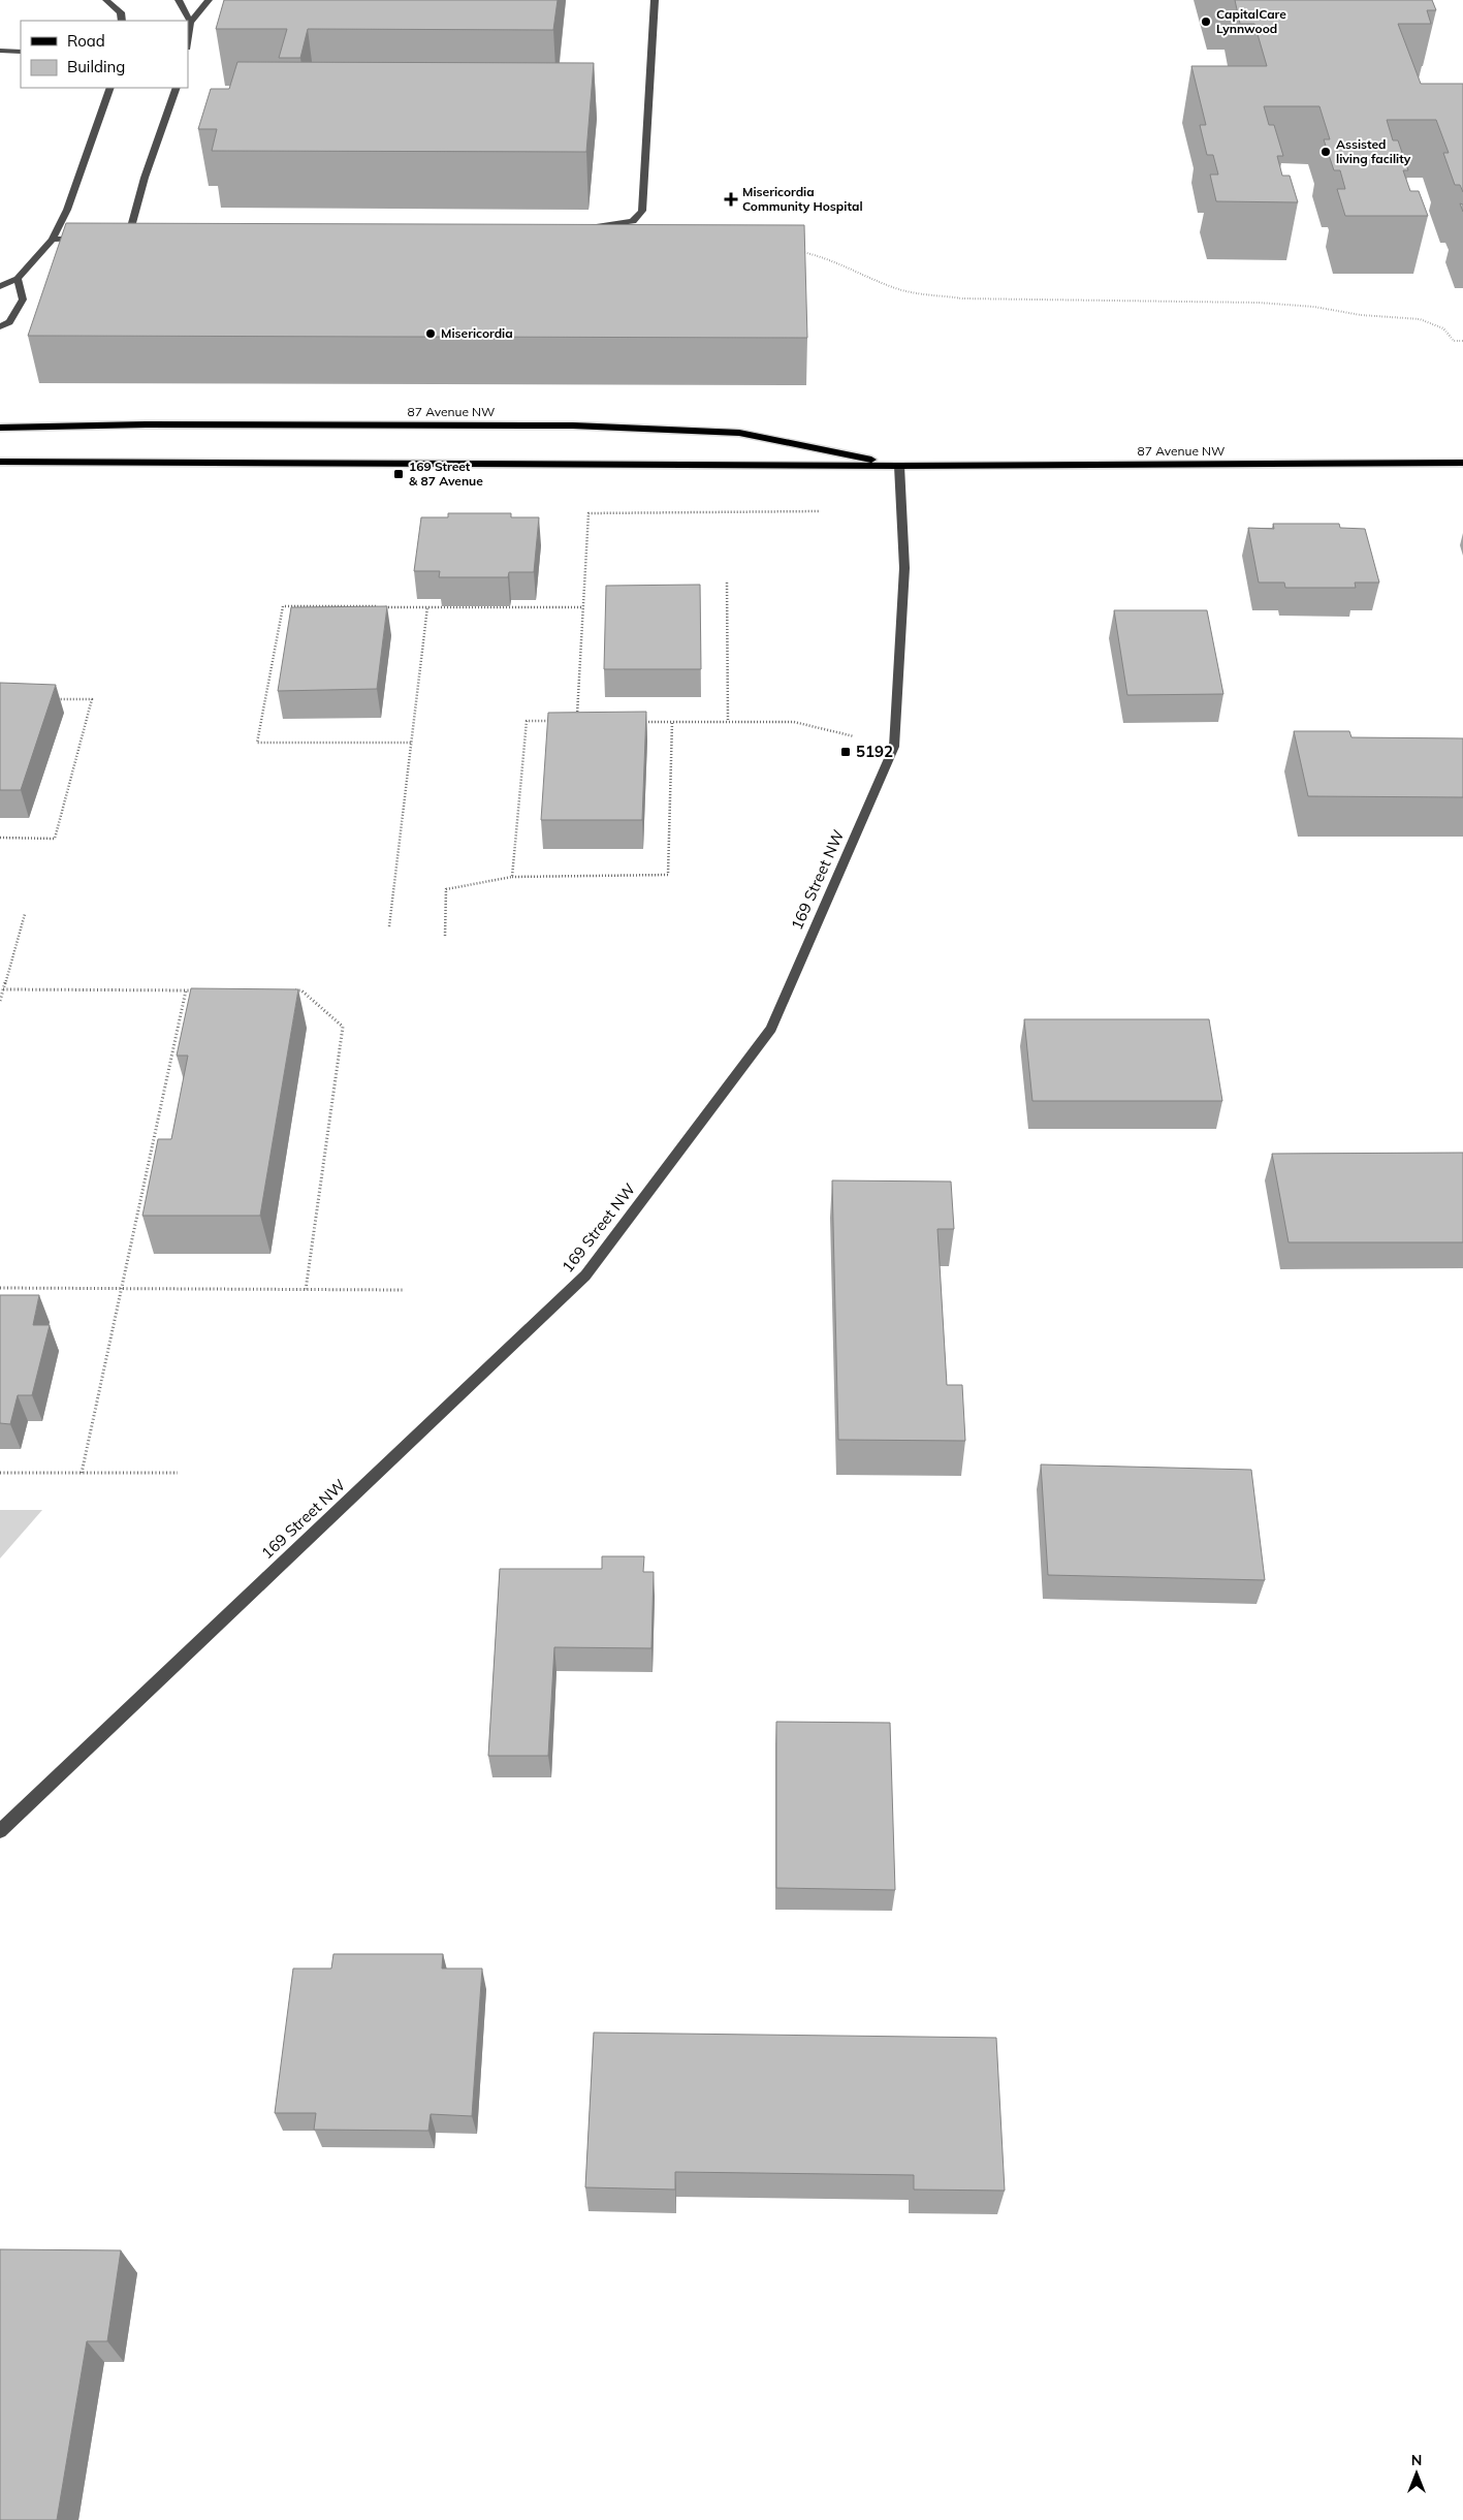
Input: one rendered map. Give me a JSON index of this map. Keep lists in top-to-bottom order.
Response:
{
  "streets": {
    "main road": ["87 Avenue NW"],
    "street": ["169 Street NW"]
  },
  "crossings": [
    ["87 Avenue NW", "169 Street NW"]
  ],
  "places": {
    "other": ["CapitalCare Lynnwood", "Assisted living facility", "Misericordia"],
    "health": ["Misericordia Community Hospital"],
    "transit": ["169 Street & 87 Avenue", "5192"]
  },
  "legend": ["Road", "Building"],
  "north": "top"
}
